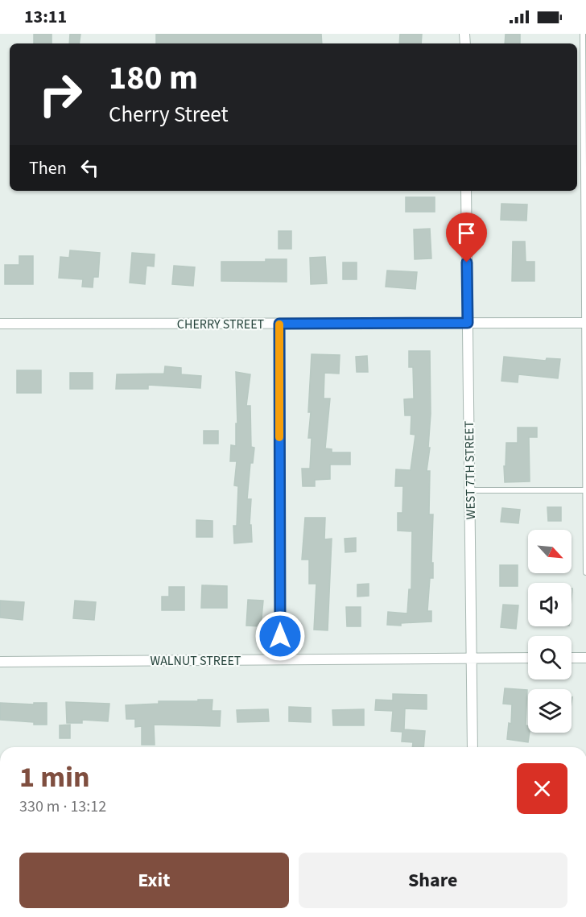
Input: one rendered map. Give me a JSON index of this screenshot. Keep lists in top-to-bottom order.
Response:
{
  "streets": {
    "street": ["CHERRY STREET", "WEST 7TH STREET", "WALNUT STREET"]
  },
  "crossings": [
    ["CHERRY STREET", "WEST 7TH STREET"],
    ["WEST 7TH STREET", "WALNUT STREET"]
  ],
  "north": "bottom right",
  "page": {
    "status": "13:11",
    "turn": ["180 m", "Cherry Street"],
    "then": "Then",
    "heading": ["1 min", "330 m · 13:12"],
    "buttons": ["Exit", "Share"]
  }
}
